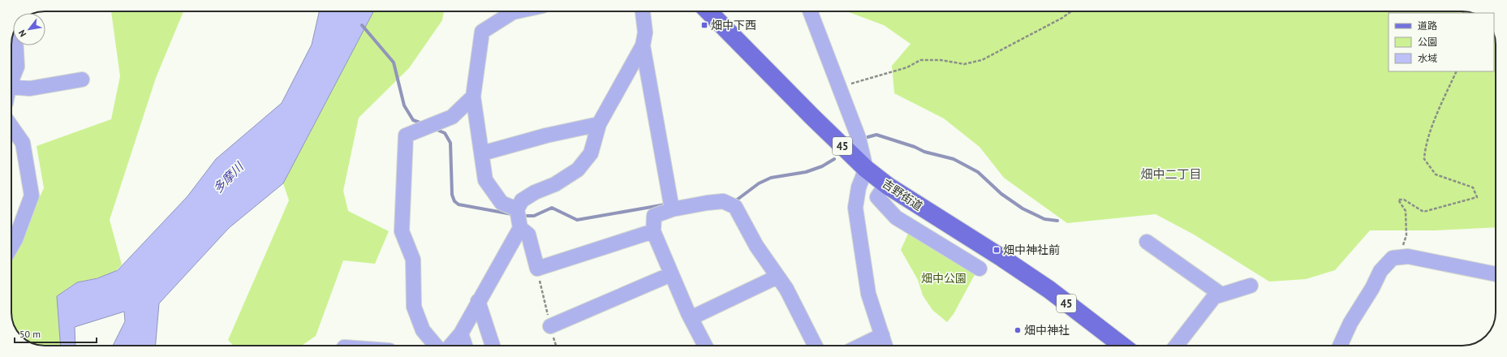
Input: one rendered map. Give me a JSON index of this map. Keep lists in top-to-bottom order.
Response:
{
  "streets": {
    "main road": ["45", "吉野街道"]
  },
  "districts": ["畑中二丁目"],
  "water": ["多摩川"],
  "parks": ["畑中公園"],
  "places": {
    "transit": ["畑中下西", "畑中神社前"],
    "other": ["畑中神社"]
  },
  "legend": ["道路", "公園", "水域"],
  "scale_bar": "50 m",
  "north": "bottom left"
}
